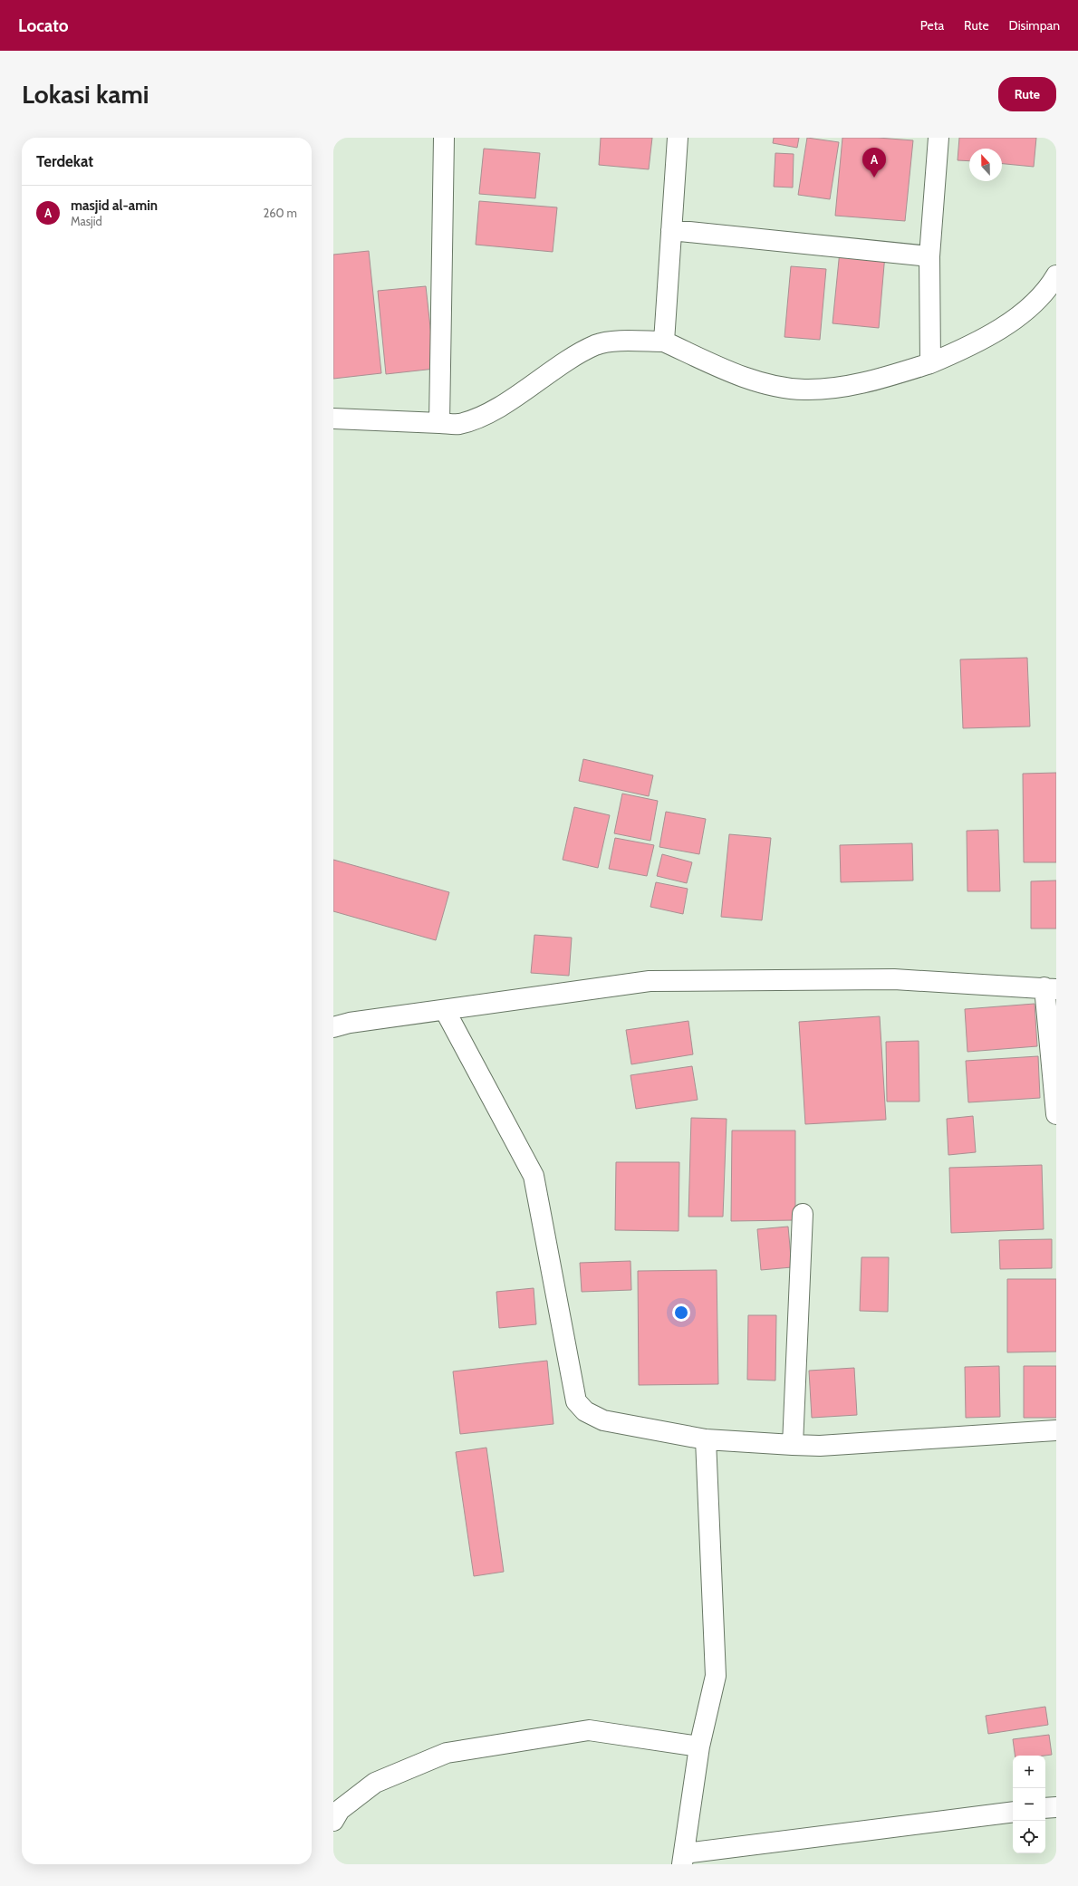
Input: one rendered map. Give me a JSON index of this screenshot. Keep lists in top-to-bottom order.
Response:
{
  "north": "top",
  "page": {
    "header": "Locato",
    "nav": ["Peta", "Rute", "Disimpan"],
    "buttons": "Rute",
    "title": "Lokasi kami",
    "heading": "Terdekat",
    "pins": "A",
    "list": [
      {
        "mark": "A",
        "name": "masjid al-amin",
        "note": "Masjid",
        "value": "260 m"
      }
    ],
    "map_buttons": ["+", "−"]
  }
}
